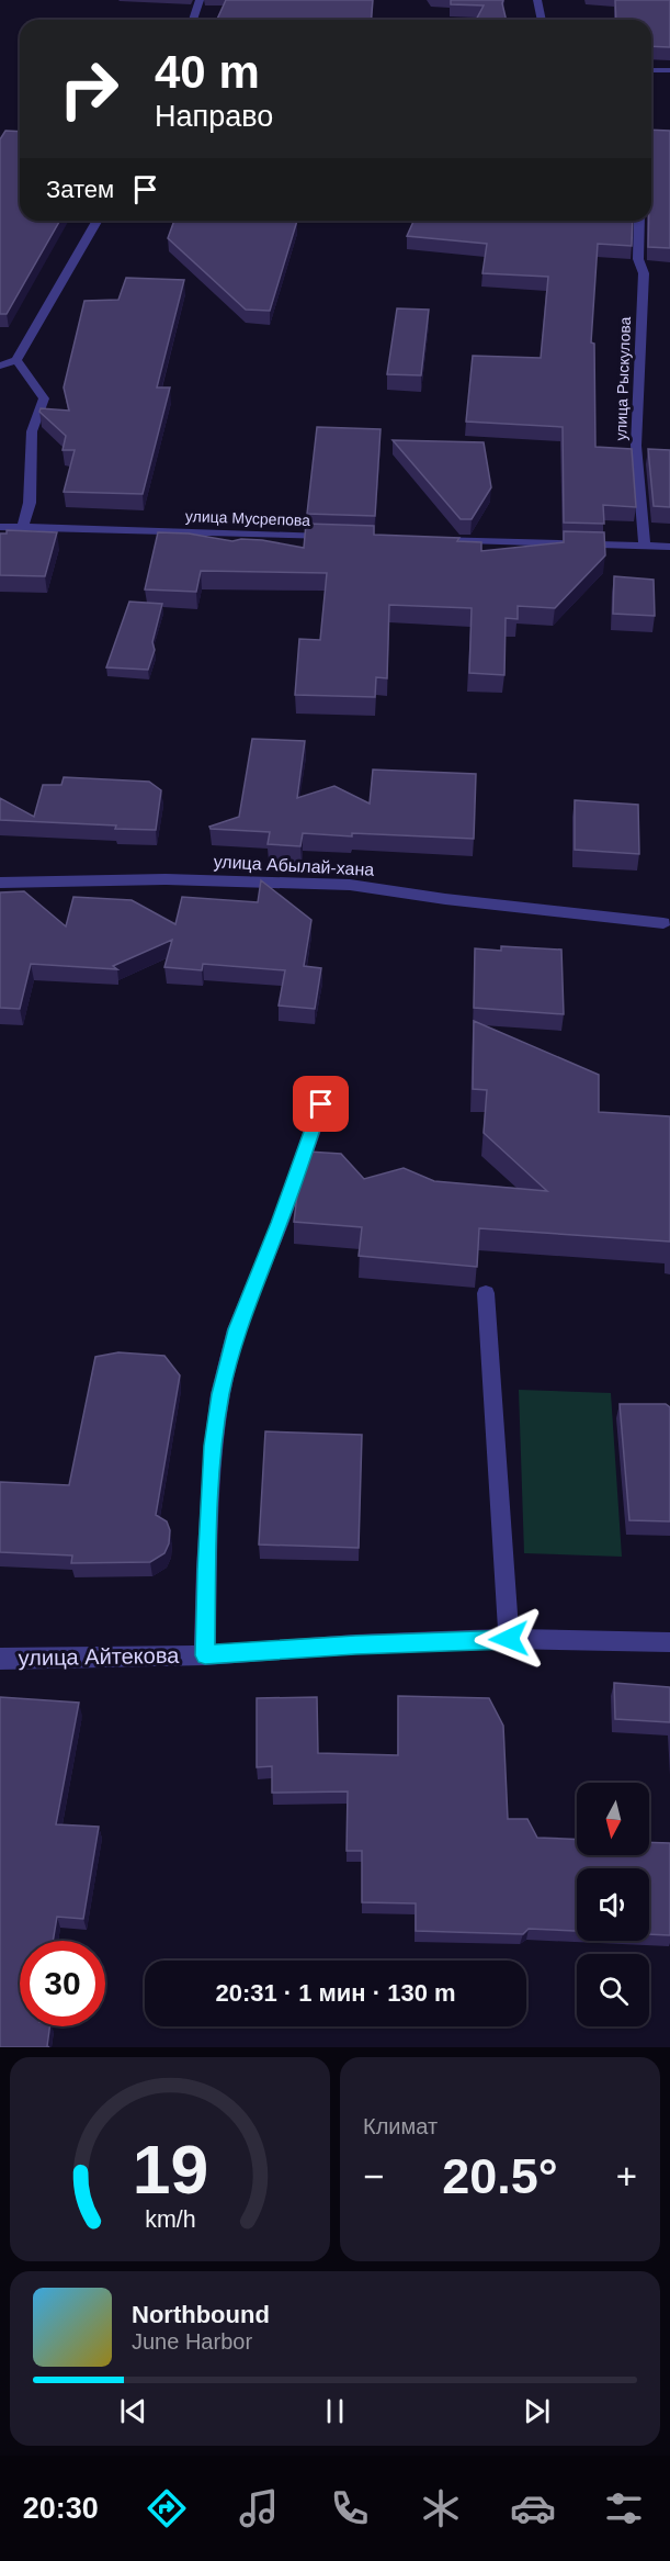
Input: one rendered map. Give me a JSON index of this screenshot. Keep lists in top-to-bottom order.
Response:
{
  "streets": {
    "street": [
      "улица Рыскулова",
      "улица Мусрепова",
      "улица Абылай-хана",
      "улица Айтекова"
    ]
  },
  "north": "bottom",
  "page": {
    "turn": ["40 m", "Направо"],
    "then": "Затем",
    "limit": "30",
    "trip": "20:31 · 1 мин · 130 m",
    "tile": "Климат",
    "heat": ["−", "20.5°", "+"],
    "song": ["Northbound", "June Harbor"],
    "tabs": "20:30",
    "gauge": ["19", "km/h"]
  }
}
